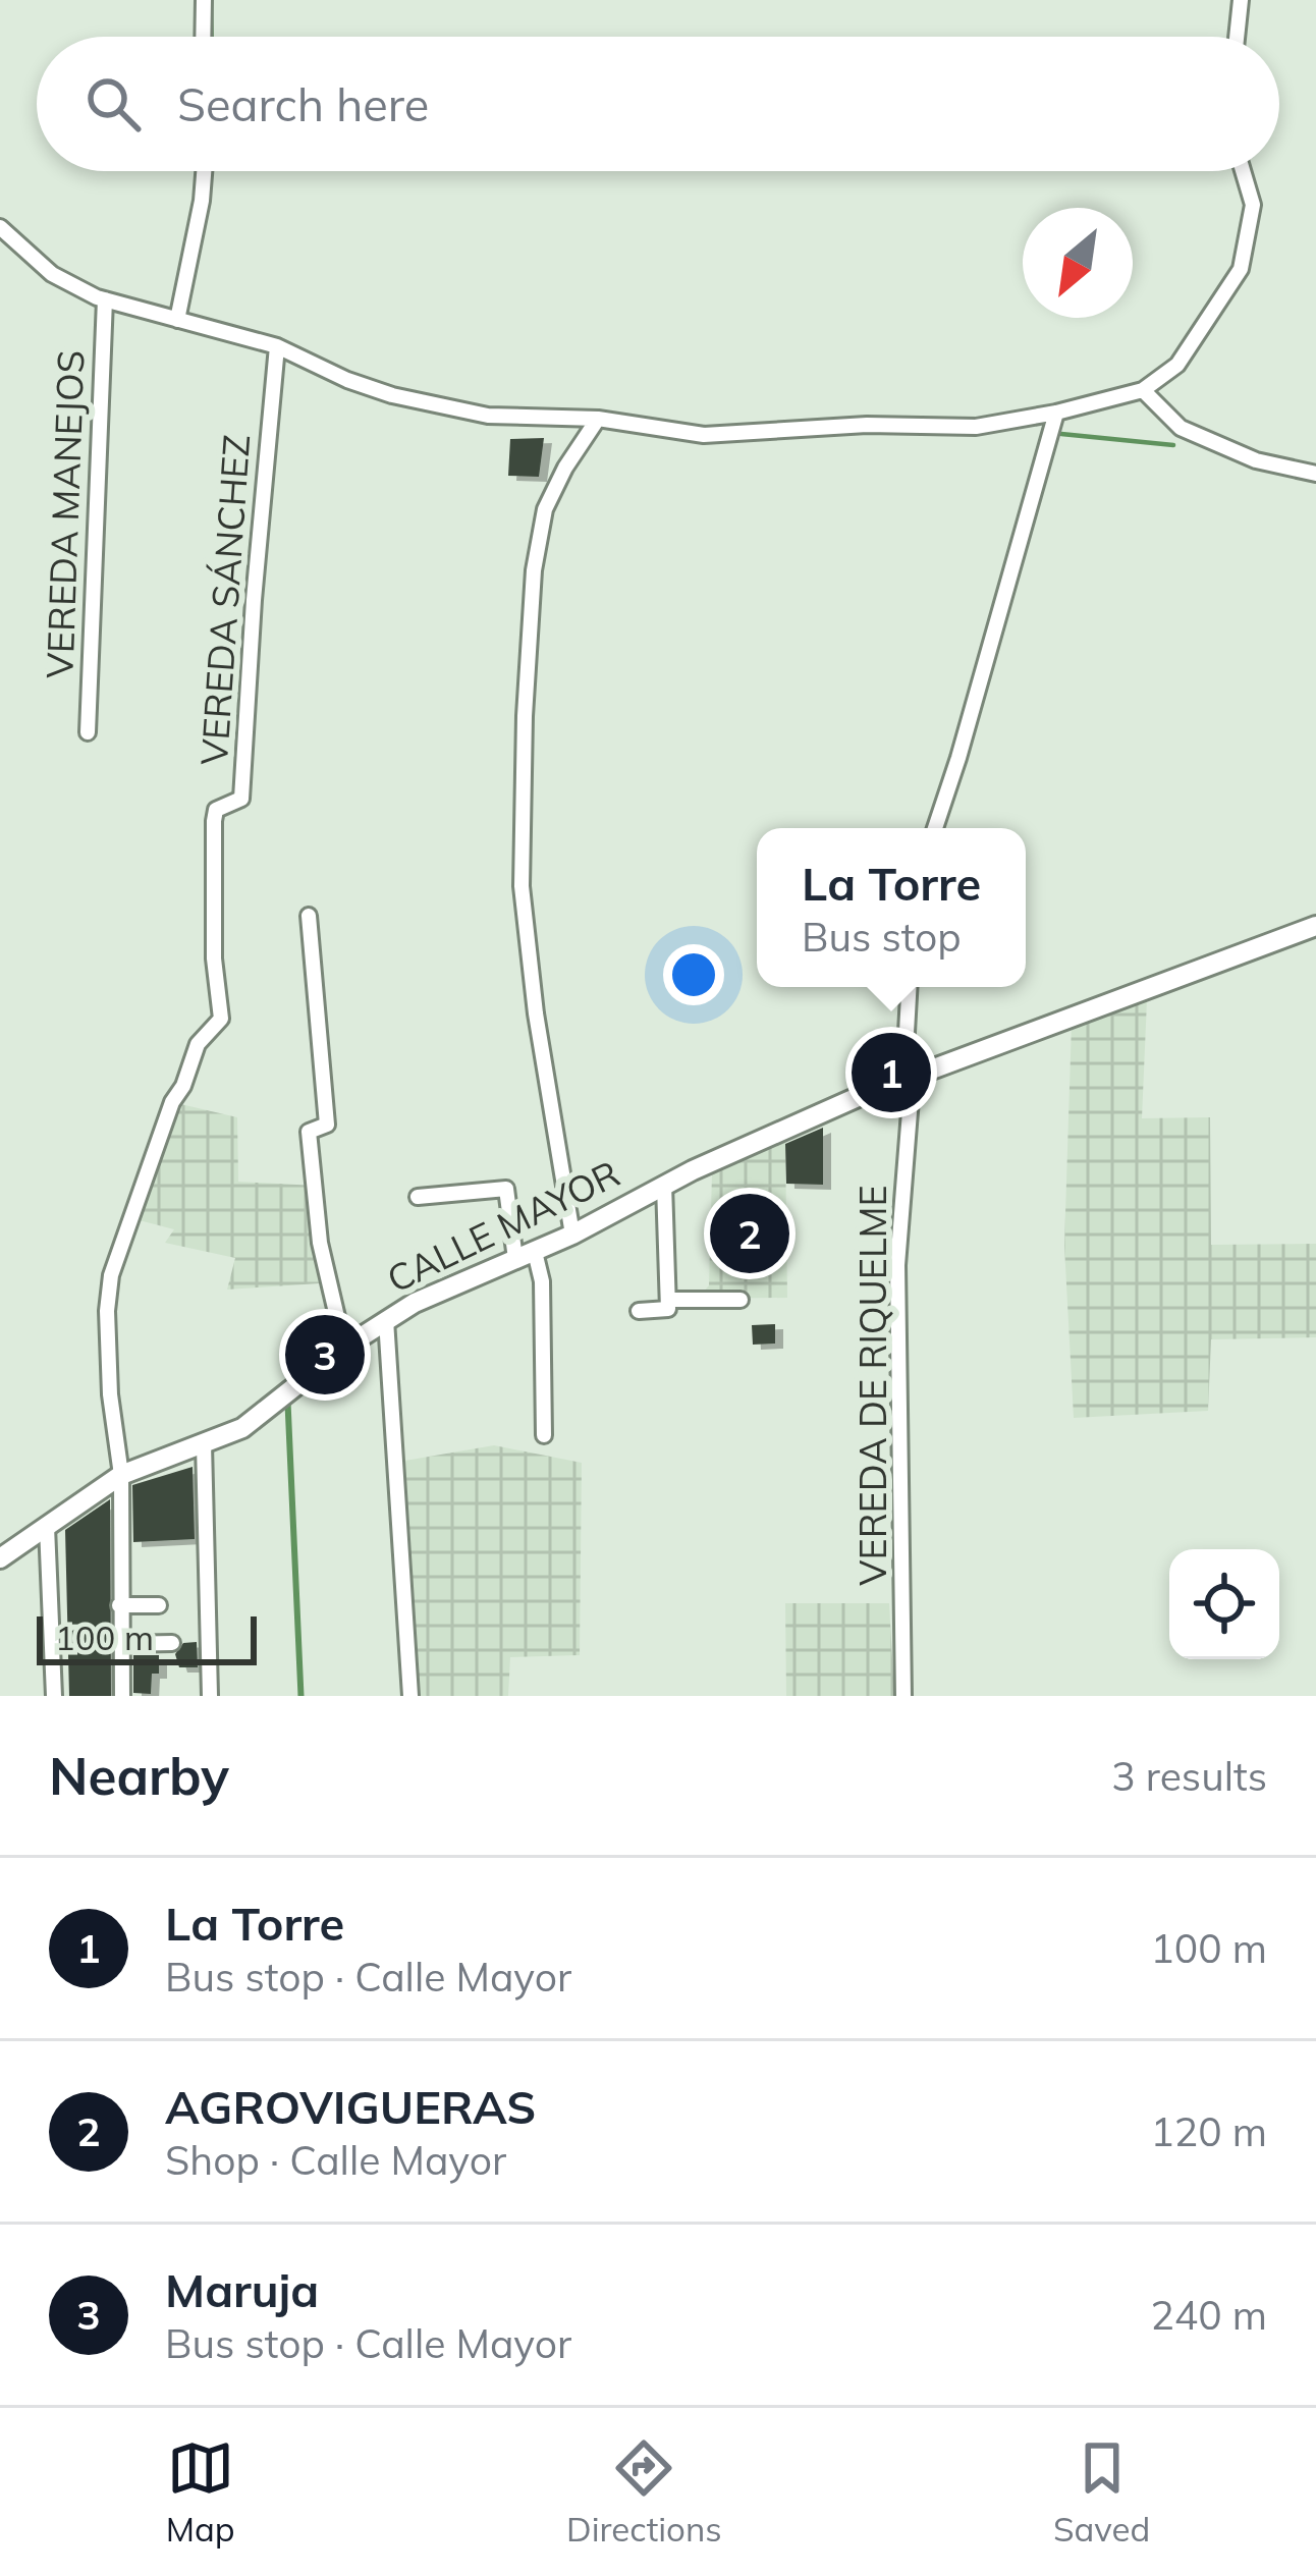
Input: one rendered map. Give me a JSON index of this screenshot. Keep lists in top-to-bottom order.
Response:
{
  "streets": {
    "main road": ["CALLE MAYOR"],
    "street": ["VEREDA MANEJOS", "VEREDA SÁNCHEZ", "VEREDA DE RIQUELME"]
  },
  "crossings": [
    ["VEREDA SÁNCHEZ", "CALLE MAYOR"],
    ["CALLE MAYOR", "VEREDA DE RIQUELME"]
  ],
  "scale_bar": "100 m",
  "north": "bottom left",
  "page": {
    "search": "Search here",
    "popup": ["La Torre", "Bus stop"],
    "pins": ["1", "2", "3"],
    "scale": "100 m",
    "heading": ["Nearby", "3 results"],
    "list": [
      {
        "mark": "1",
        "name": "La Torre",
        "note": "Bus stop · Calle Mayor",
        "value": "100 m"
      },
      {
        "mark": "2",
        "name": "AGROVIGUERAS",
        "note": "Shop · Calle Mayor",
        "value": "120 m"
      },
      {
        "mark": "3",
        "name": "Maruja",
        "note": "Bus stop · Calle Mayor",
        "value": "240 m"
      }
    ],
    "nav": ["Map", "Directions", "Saved"]
  }
}
